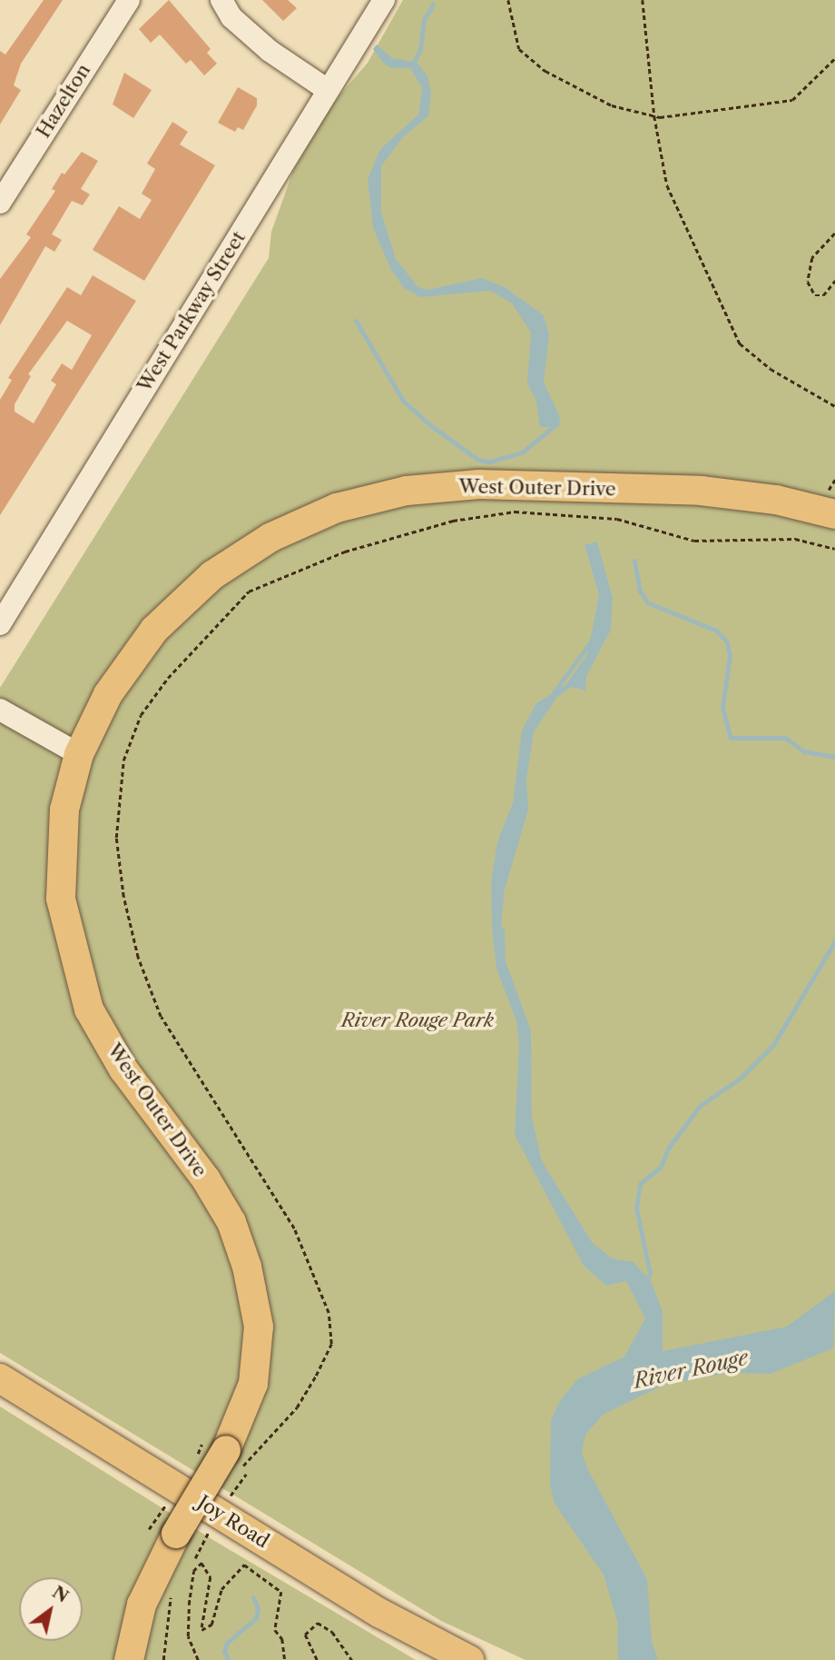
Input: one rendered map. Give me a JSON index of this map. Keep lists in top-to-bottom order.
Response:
{
  "streets": {
    "main road": ["West Outer Drive", "Joy Road"],
    "street": ["Hazelton", "West Parkway Street"]
  },
  "water": ["River Rouge"],
  "parks": ["River Rouge Park"],
  "north": "top right"
}
